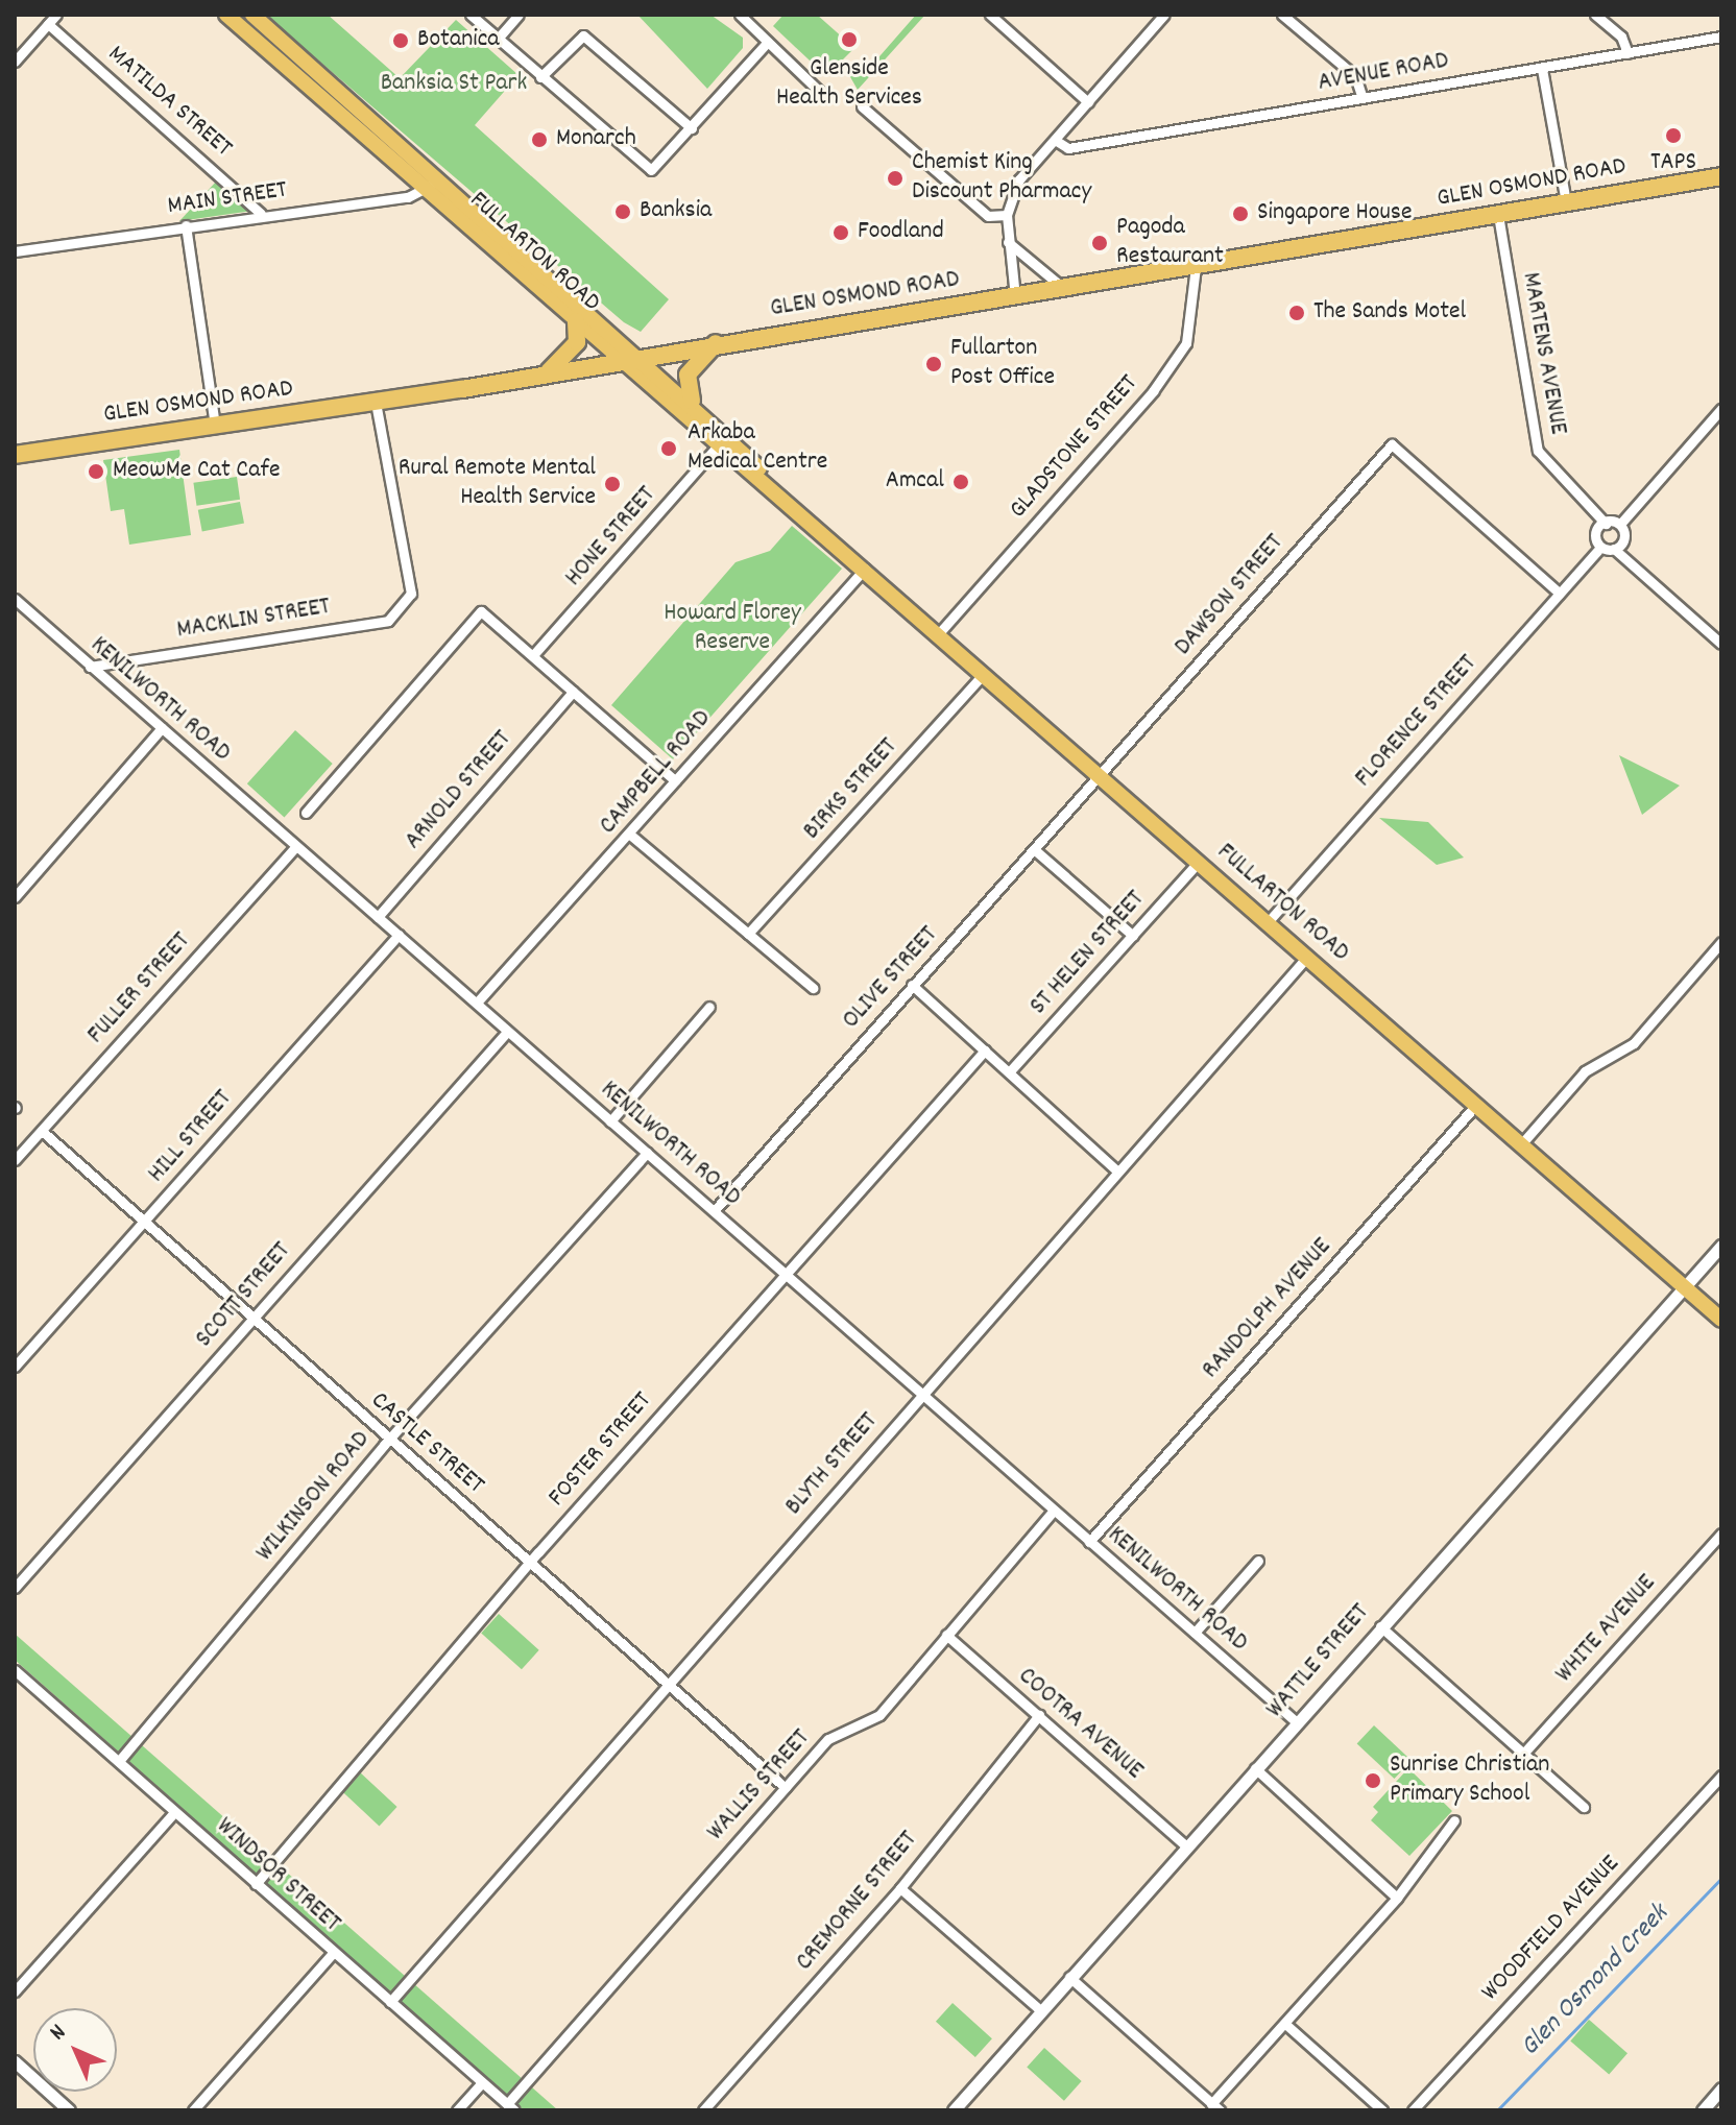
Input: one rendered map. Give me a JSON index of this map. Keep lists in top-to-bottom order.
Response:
{
  "streets": {
    "highway": ["GLEN OSMOND ROAD"],
    "main road": ["FULLARTON ROAD"],
    "street": [
      "AVENUE ROAD",
      "MATILDA STREET",
      "MAIN STREET",
      "MARTENS AVENUE",
      "GLADSTONE STREET",
      "HONE STREET",
      "DAWSON STREET",
      "MACKLIN STREET",
      "KENILWORTH ROAD",
      "FLORENCE STREET",
      "CAMPBELL ROAD",
      "BIRKS STREET",
      "ARNOLD STREET",
      "ST HELEN STREET",
      "OLIVE STREET",
      "FULLER STREET",
      "HILL STREET",
      "SCOTT STREET",
      "RANDOLPH AVENUE",
      "CASTLE STREET",
      "FOSTER STREET",
      "BLYTH STREET",
      "WILKINSON ROAD",
      "WHITE AVENUE",
      "WATTLE STREET",
      "COOTRA AVENUE",
      "WALLIS STREET",
      "WINDSOR STREET",
      "CREMORNE STREET",
      "WOODFIELD AVENUE"
    ]
  },
  "crossings": [
    ["MATILDA STREET", "MAIN STREET"],
    ["GLEN OSMOND ROAD", "FULLARTON ROAD"],
    ["GLEN OSMOND ROAD", "MARTENS AVENUE"],
    ["GLEN OSMOND ROAD", "GLADSTONE STREET"],
    ["GLEN OSMOND ROAD", "MACKLIN STREET"],
    ["MAIN STREET", "FULLARTON ROAD"],
    ["FULLARTON ROAD", "GLADSTONE STREET"],
    ["FULLARTON ROAD", "HONE STREET"],
    ["FULLARTON ROAD", "DAWSON STREET"],
    ["FULLARTON ROAD", "FLORENCE STREET"],
    ["FULLARTON ROAD", "CAMPBELL ROAD"],
    ["FULLARTON ROAD", "BIRKS STREET"],
    ["FULLARTON ROAD", "ST HELEN STREET"],
    ["FULLARTON ROAD", "OLIVE STREET"],
    ["FULLARTON ROAD", "RANDOLPH AVENUE"],
    ["FULLARTON ROAD", "BLYTH STREET"],
    ["FULLARTON ROAD", "WATTLE STREET"],
    ["DAWSON STREET", "FLORENCE STREET"],
    ["DAWSON STREET", "OLIVE STREET"],
    ["MACKLIN STREET", "KENILWORTH ROAD"],
    ["KENILWORTH ROAD", "CAMPBELL ROAD"],
    ["KENILWORTH ROAD", "ARNOLD STREET"],
    ["KENILWORTH ROAD", "OLIVE STREET"],
    ["KENILWORTH ROAD", "FULLER STREET"],
    ["KENILWORTH ROAD", "HILL STREET"],
    ["KENILWORTH ROAD", "SCOTT STREET"],
    ["KENILWORTH ROAD", "RANDOLPH AVENUE"],
    ["KENILWORTH ROAD", "FOSTER STREET"],
    ["KENILWORTH ROAD", "BLYTH STREET"],
    ["KENILWORTH ROAD", "WILKINSON ROAD"],
    ["KENILWORTH ROAD", "WATTLE STREET"],
    ["KENILWORTH ROAD", "WALLIS STREET"],
    ["FULLER STREET", "CASTLE STREET"],
    ["HILL STREET", "CASTLE STREET"],
    ["SCOTT STREET", "CASTLE STREET"],
    ["CASTLE STREET", "FOSTER STREET"],
    ["CASTLE STREET", "BLYTH STREET"],
    ["CASTLE STREET", "WILKINSON ROAD"],
    ["CASTLE STREET", "WALLIS STREET"],
    ["FOSTER STREET", "WINDSOR STREET"],
    ["BLYTH STREET", "WINDSOR STREET"],
    ["WILKINSON ROAD", "WINDSOR STREET"],
    ["WATTLE STREET", "COOTRA AVENUE"],
    ["COOTRA AVENUE", "WALLIS STREET"],
    ["COOTRA AVENUE", "CREMORNE STREET"],
    ["WALLIS STREET", "WINDSOR STREET"]
  ],
  "water": ["Glen Osmond Creek"],
  "parks": ["Banksia St Park", "Howard Florey Reserve"],
  "places": [
    "Glenside Health Services",
    "Botanica",
    "TAPS",
    "Monarch",
    "Chemist King Discount Pharmacy",
    "Banksia",
    "Singapore House",
    "Foodland",
    "Pagoda Restaurant",
    "The Sands Motel",
    "Fullarton Post Office",
    "Arkaba Medical Centre",
    "MeowMe Cat Cafe",
    "Amcal",
    "Rural Remote Mental Health Service",
    "Sunrise Christian Primary School"
  ],
  "north": "top left"
}
